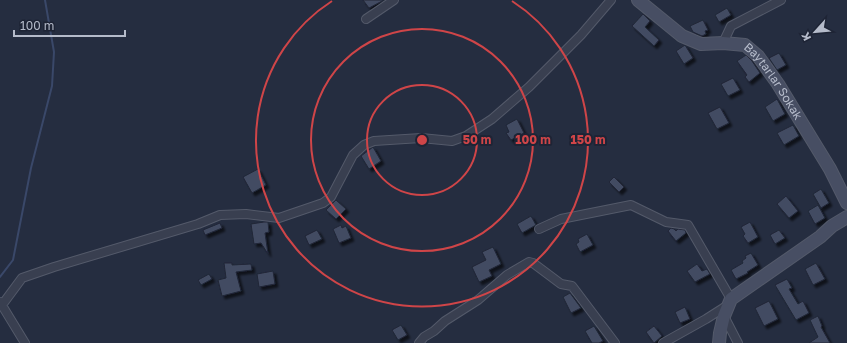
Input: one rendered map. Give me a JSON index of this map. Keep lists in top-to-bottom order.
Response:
{
  "streets": {
    "street": ["Baytarlar Sokak"]
  },
  "scale_bar": "100 m",
  "north": "bottom left",
  "rings": ["50 m", "100 m", "150 m"]
}
